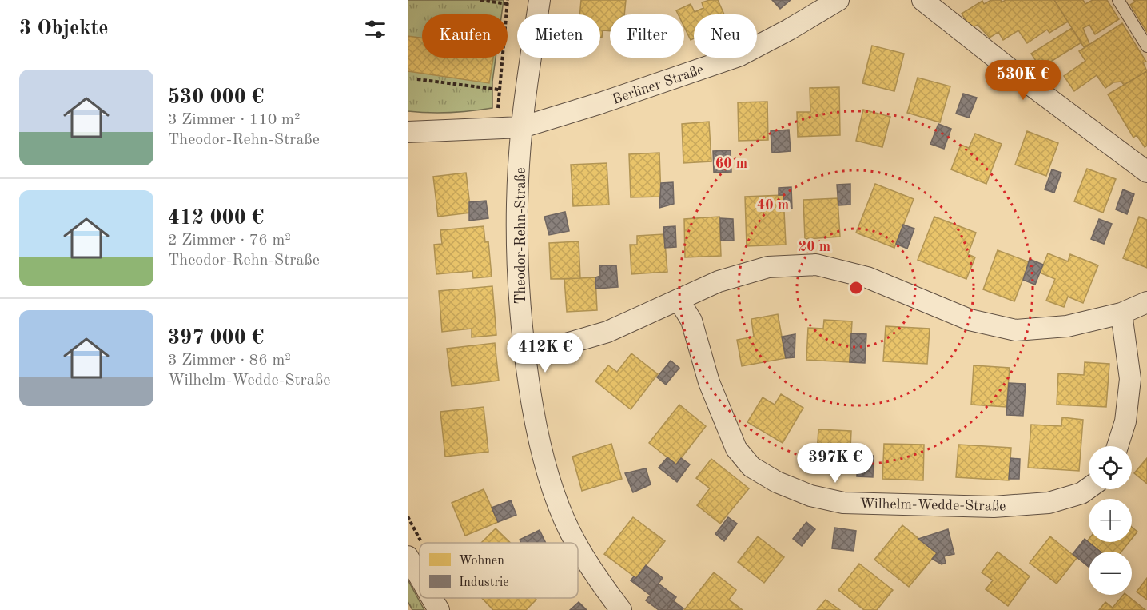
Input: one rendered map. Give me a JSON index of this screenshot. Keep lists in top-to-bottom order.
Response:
{
  "streets": {
    "street": ["Berliner Straße", "Theodor-Rehn-Straße", "Wilhelm-Wedde-Straße"]
  },
  "crossings": [
    ["Berliner Straße", "Theodor-Rehn-Straße"]
  ],
  "legend": ["Wohnen", "Industrie"],
  "page": {
    "heading": "3 Objekte",
    "chip": [
      "Kaufen",
      "Mieten",
      "Filter",
      "Neu"
    ],
    "list": [
      {
        "name": "530 000 €",
        "note": "3 Zimmer · 110 m² · Theodor-Rehn-Straße"
      },
      {
        "name": "412 000 €",
        "note": "2 Zimmer · 76 m² · Theodor-Rehn-Straße"
      },
      {
        "name": "397 000 €",
        "note": "3 Zimmer · 86 m² · Wilhelm-Wedde-Straße"
      }
    ],
    "price": ["530K €", "412K €", "397K €"],
    "map_buttons": ["+", "−"]
  },
  "rings": ["60 m", "40 m", "20 m"]
}
